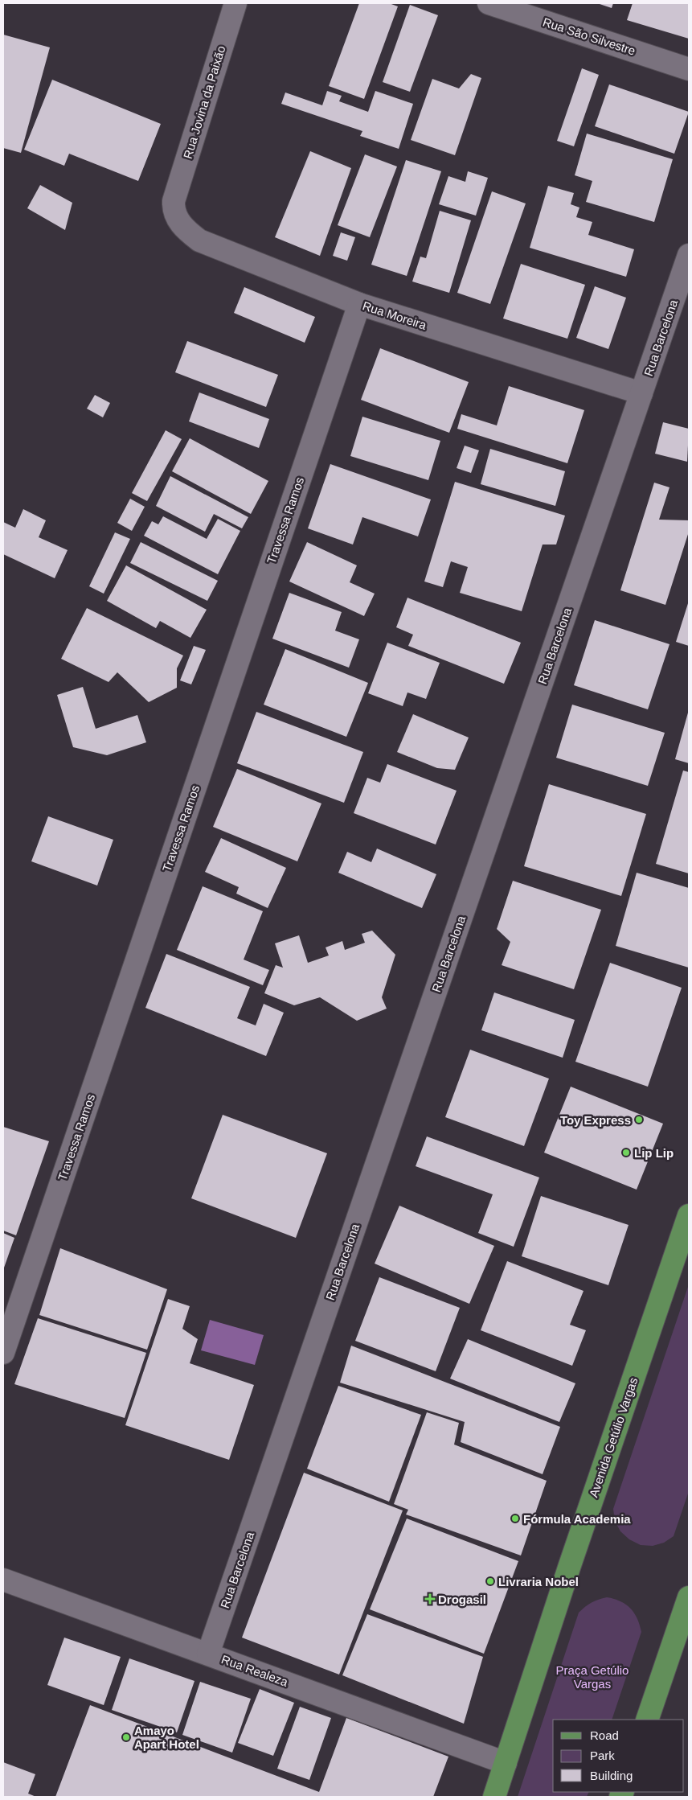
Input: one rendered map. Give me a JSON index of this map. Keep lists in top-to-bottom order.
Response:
{
  "streets": {
    "main road": ["Avenida Getúlio Vargas"],
    "street": [
      "Rua São Silvestre",
      "Rua Jovina da Paixão",
      "Rua Moreira",
      "Rua Barcelona",
      "Travessa Ramos",
      "Rua Realeza"
    ]
  },
  "crossings": [
    ["Rua Jovina da Paixão", "Rua Moreira"],
    ["Rua Moreira", "Rua Barcelona"],
    ["Rua Moreira", "Travessa Ramos"],
    ["Rua Barcelona", "Rua Realeza"],
    ["Avenida Getúlio Vargas", "Rua Realeza"]
  ],
  "parks": ["Praça Getúlio Vargas"],
  "places": {
    "other": [
      "Toy Express",
      "Lip Lip",
      "Fórmula Academia",
      "Livraria Nobel",
      "Amayo Apart Hotel"
    ],
    "health": ["Drogasil"]
  },
  "legend": ["Road", "Park", "Building"]
}
